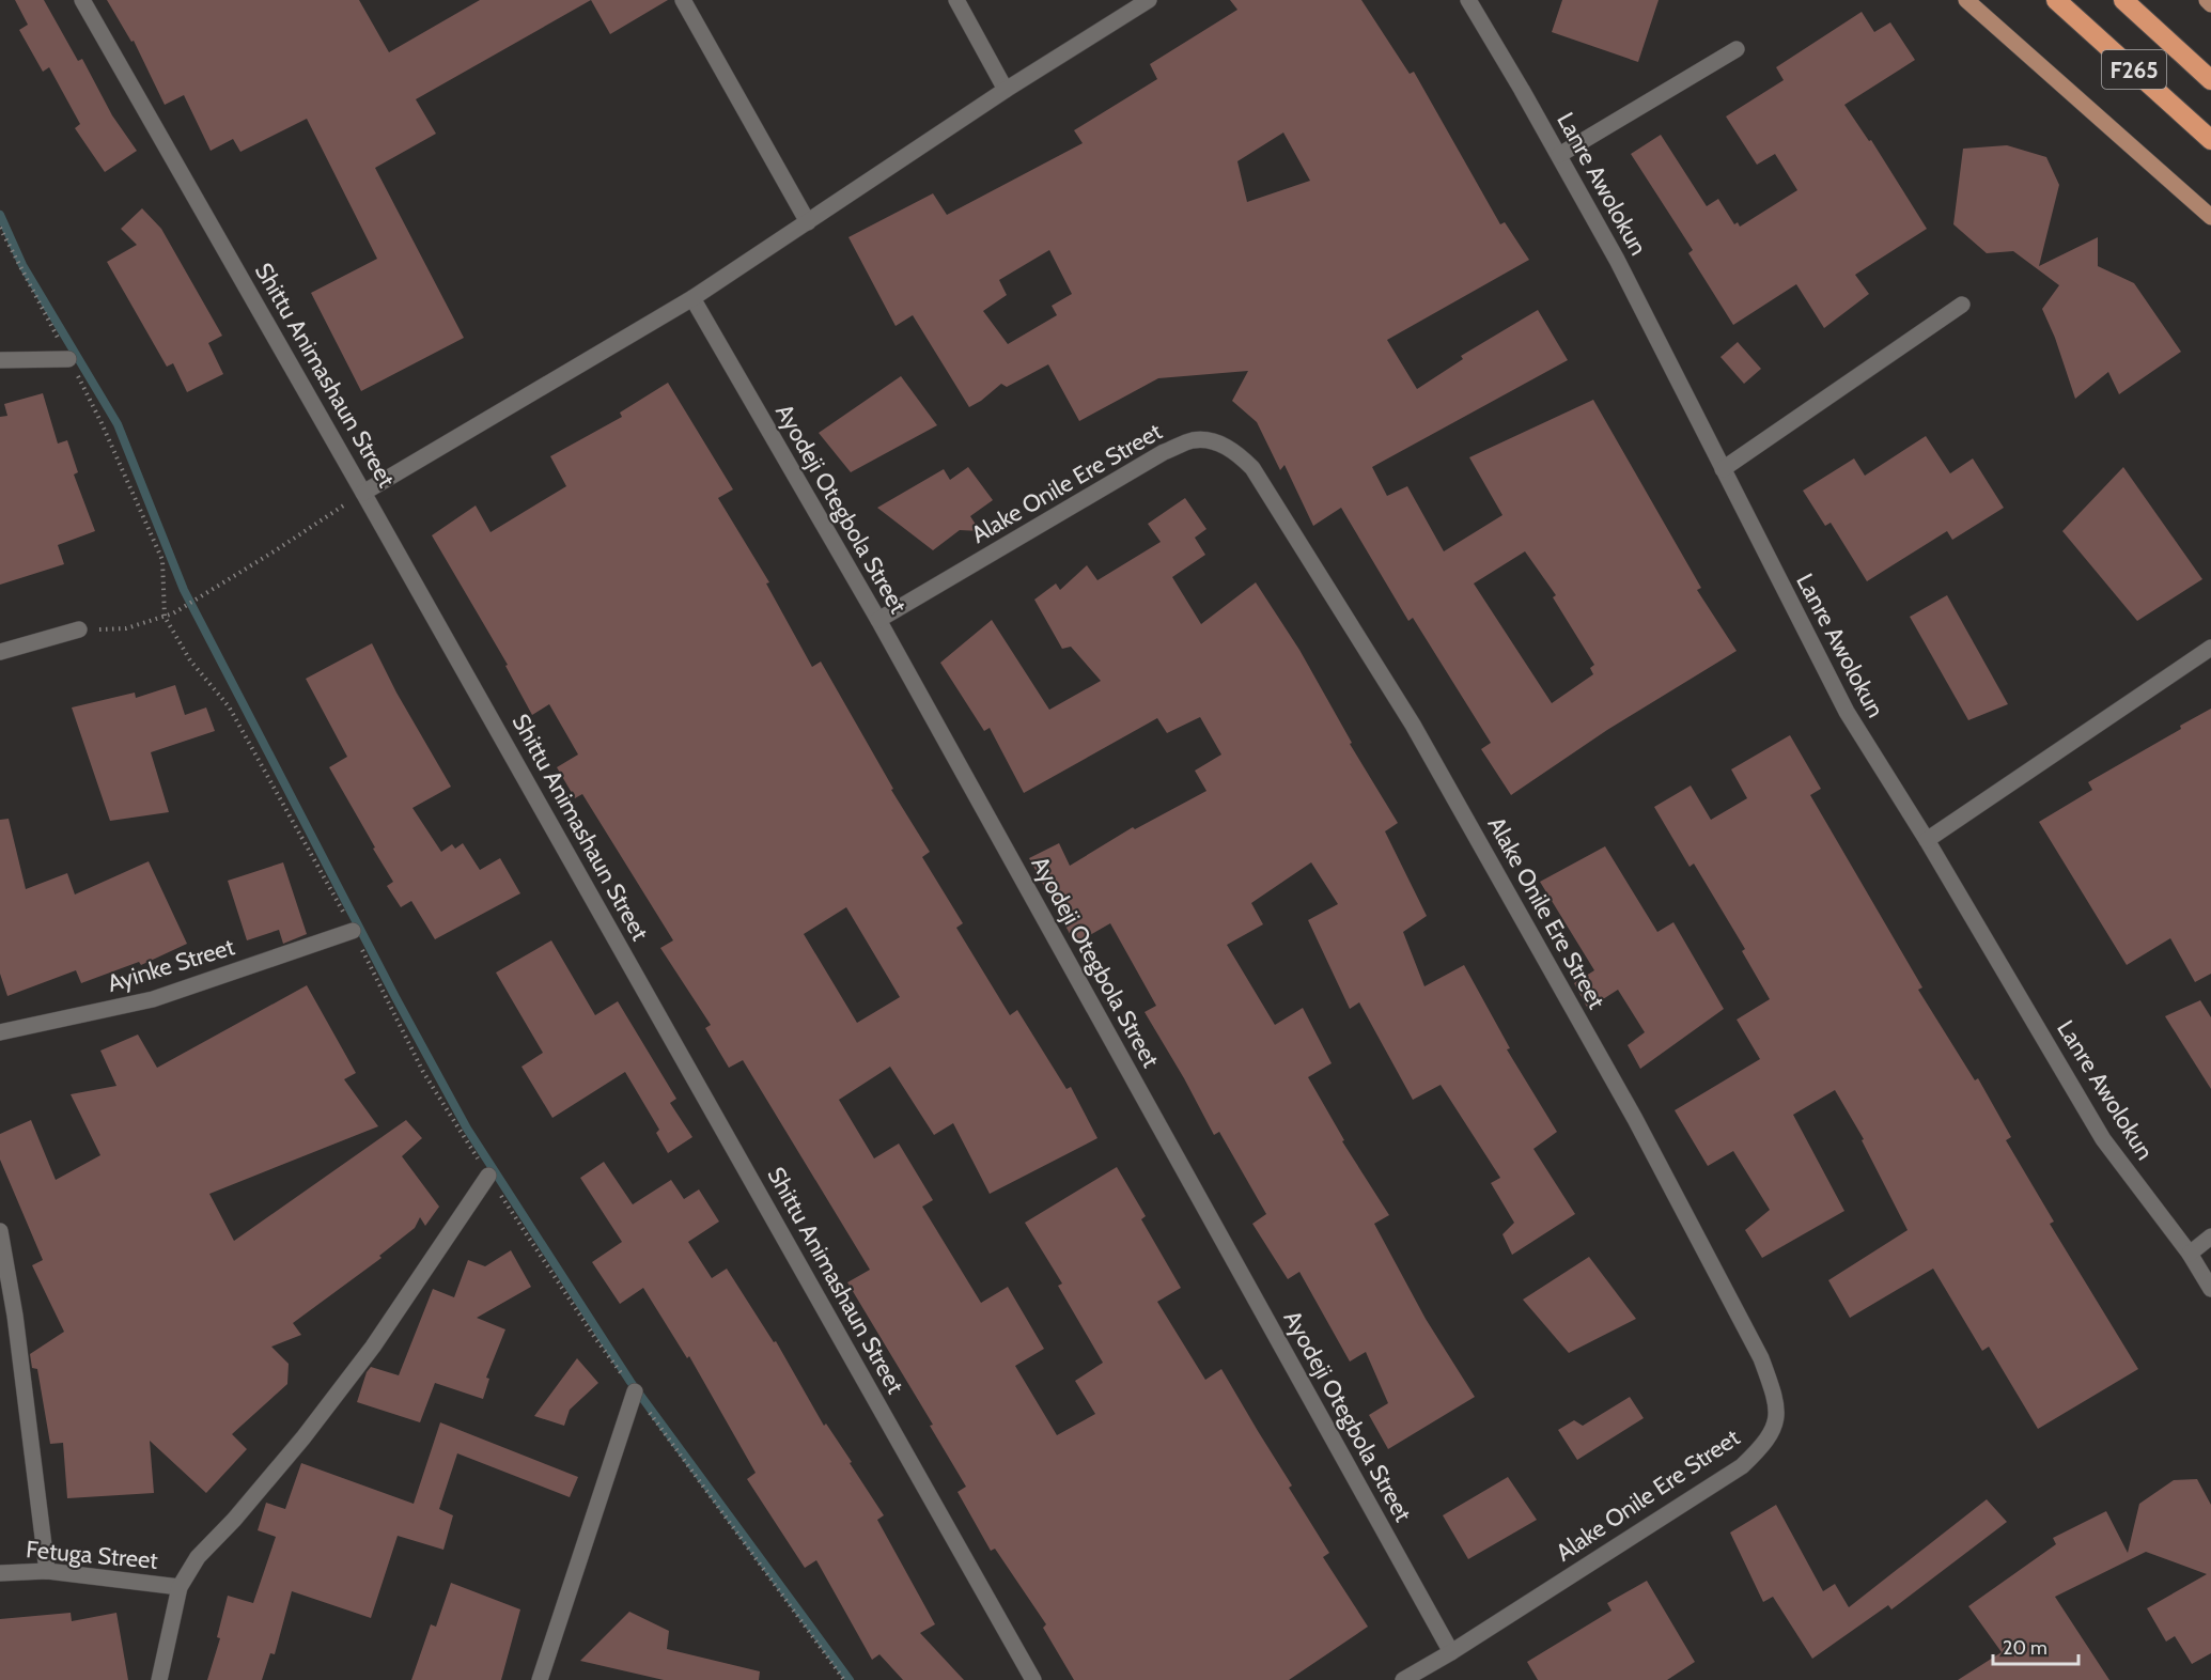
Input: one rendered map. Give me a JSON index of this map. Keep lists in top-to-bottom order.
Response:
{
  "streets": {
    "highway": ["F265"],
    "street": [
      "Lanre Awolokun",
      "Shittu Animashaun Street",
      "Alake Onile Ere Street",
      "Ayodeji Otegbola Street",
      "Ayinke Street",
      "Fetuga Street"
    ]
  },
  "crossings": [
    ["Alake Onile Ere Street", "Ayodeji Otegbola Street"]
  ],
  "scale_bar": "20 m"
}
